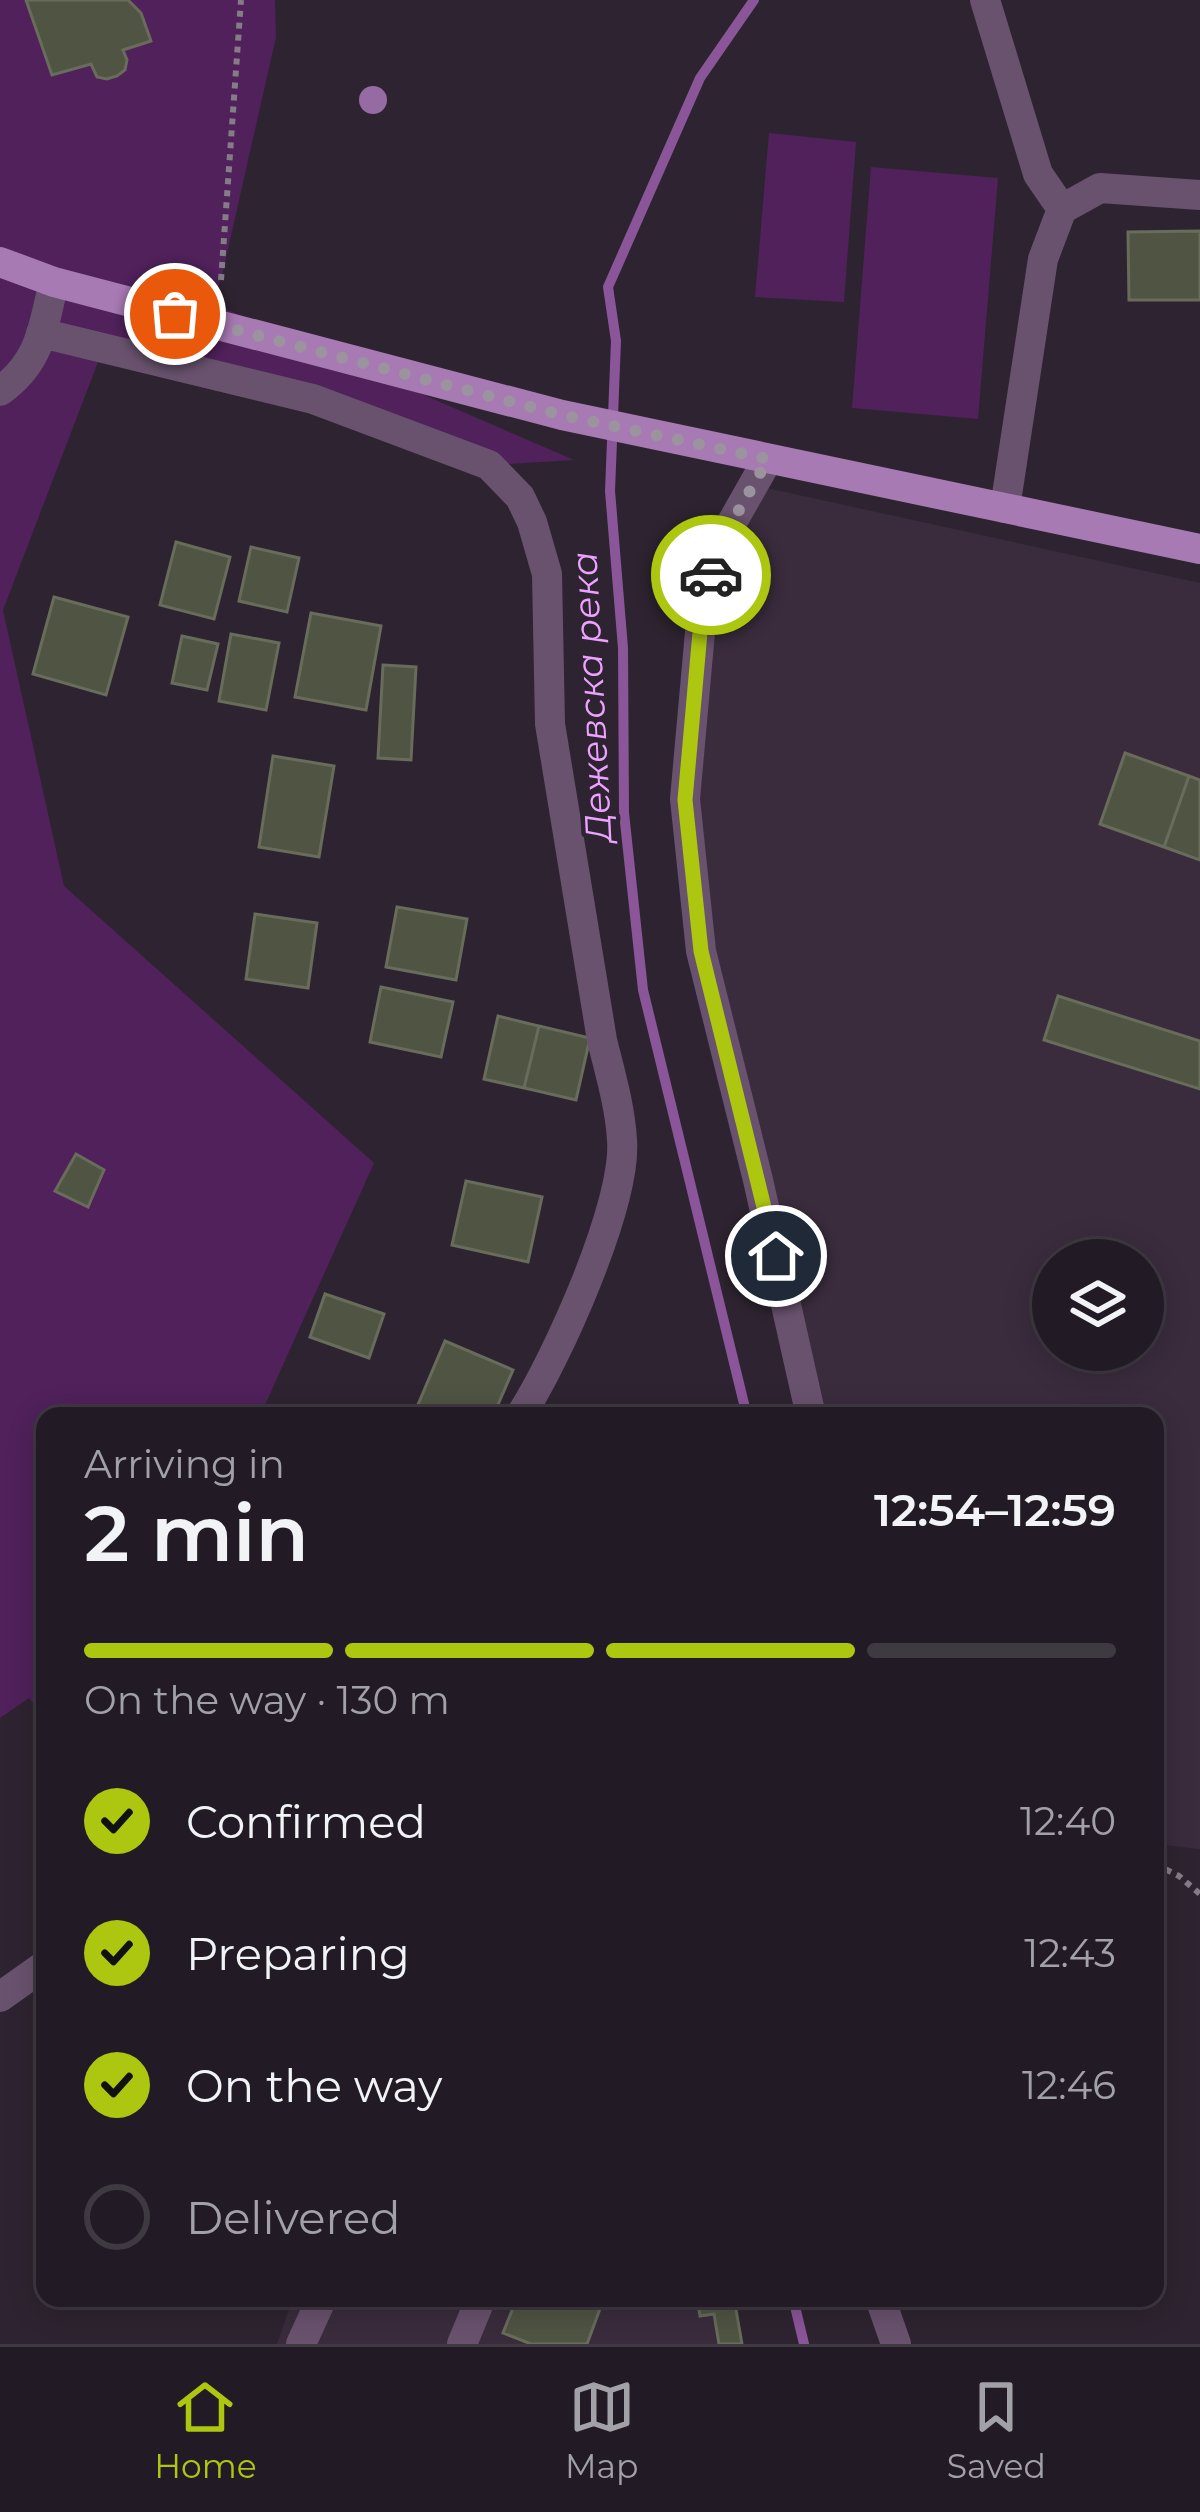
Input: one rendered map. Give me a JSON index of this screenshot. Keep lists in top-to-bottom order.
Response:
{
  "water": ["Дежевска река"],
  "page": {
    "heading": ["2 min", "Arriving in", "12:54–12:59"],
    "bar": "On the way · 130 m",
    "list": [
      ["Confirmed", "12:40"],
      ["Preparing", "12:43"],
      ["On the way", "12:46"],
      "Delivered"
    ],
    "tabs": ["Home", "Map", "Saved"]
  }
}
